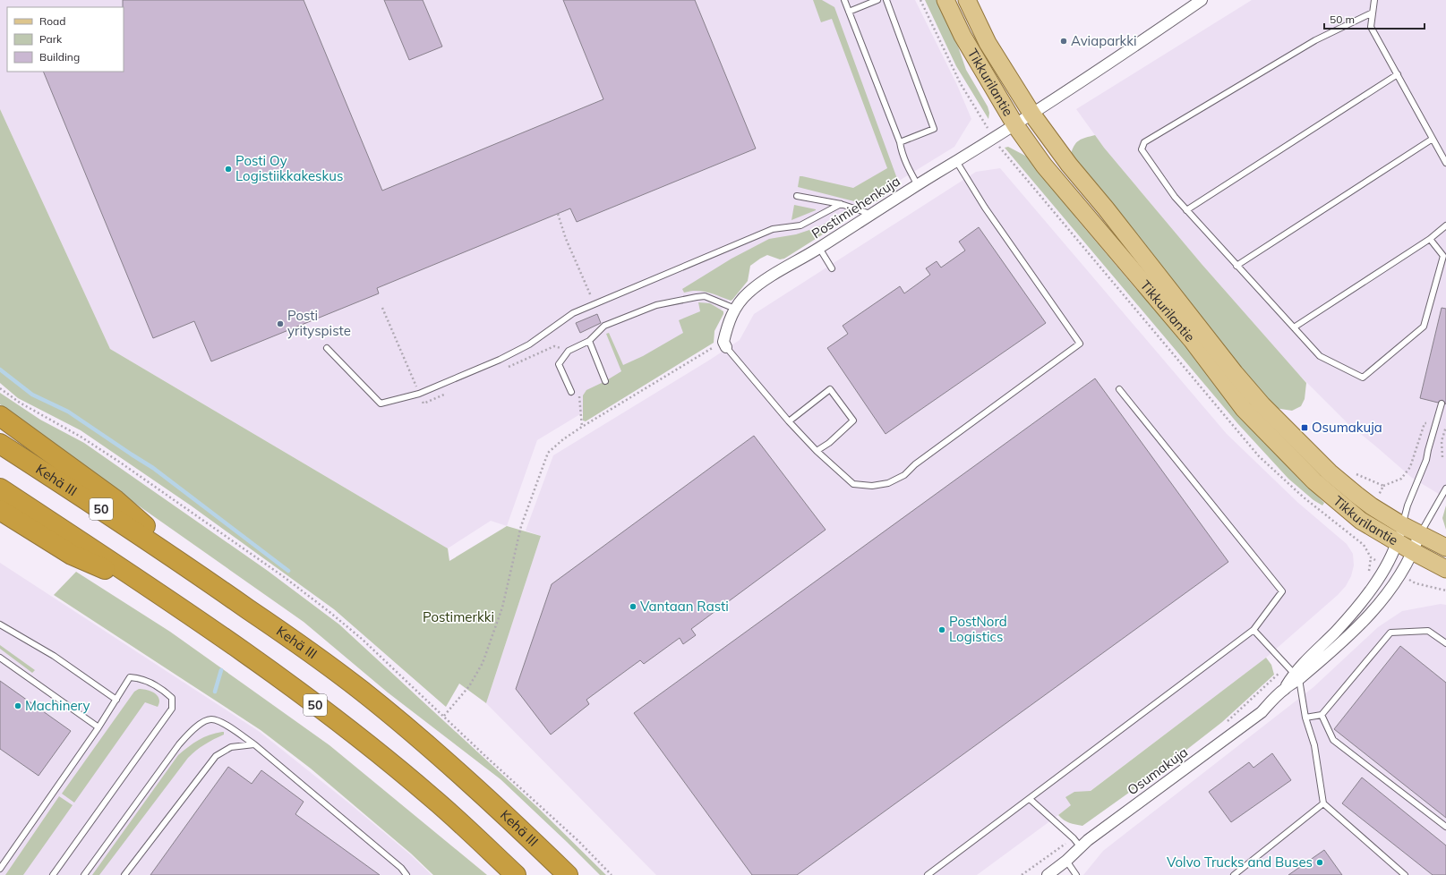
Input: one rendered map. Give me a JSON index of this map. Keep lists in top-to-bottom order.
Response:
{
  "streets": {
    "highway": ["Kehä III", "50"],
    "main road": ["Tikkurilantie"],
    "street": ["Postimiehenkuja", "Osumakuja"]
  },
  "crossings": [
    ["Tikkurilantie", "Postimiehenkuja"],
    ["Tikkurilantie", "Osumakuja"]
  ],
  "parks": ["Postimerkki"],
  "places": {
    "other": [
      "Aviaparkki",
      "Posti Oy Logistiikkakeskus",
      "Posti yrityspiste",
      "Vantaan Rasti",
      "PostNord Logistics",
      "Machinery",
      "Volvo Trucks and Buses"
    ],
    "transit": ["Osumakuja"]
  },
  "legend": ["Road", "Park", "Building"],
  "scale_bar": "50 m"
}
